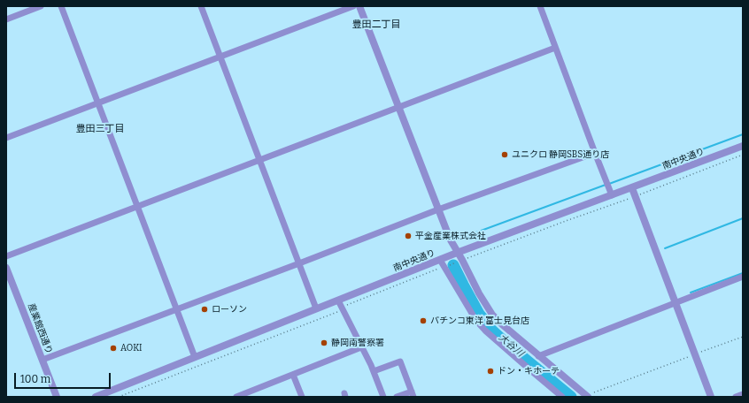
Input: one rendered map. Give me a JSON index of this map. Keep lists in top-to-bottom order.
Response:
{
  "streets": {
    "street": ["南中央通り", "産業館西通り"]
  },
  "districts": ["豊田二丁目", "豊田三丁目"],
  "water": ["大谷川"],
  "places": [
    "ユニクロ 静岡SBS通り店",
    "平金産業株式会社",
    "ローソン",
    "パチンコ東洋 富士見台店",
    "静岡南警察署",
    "AOKI",
    "ドン・キホーテ"
  ],
  "scale_bar": "100 m"
}
